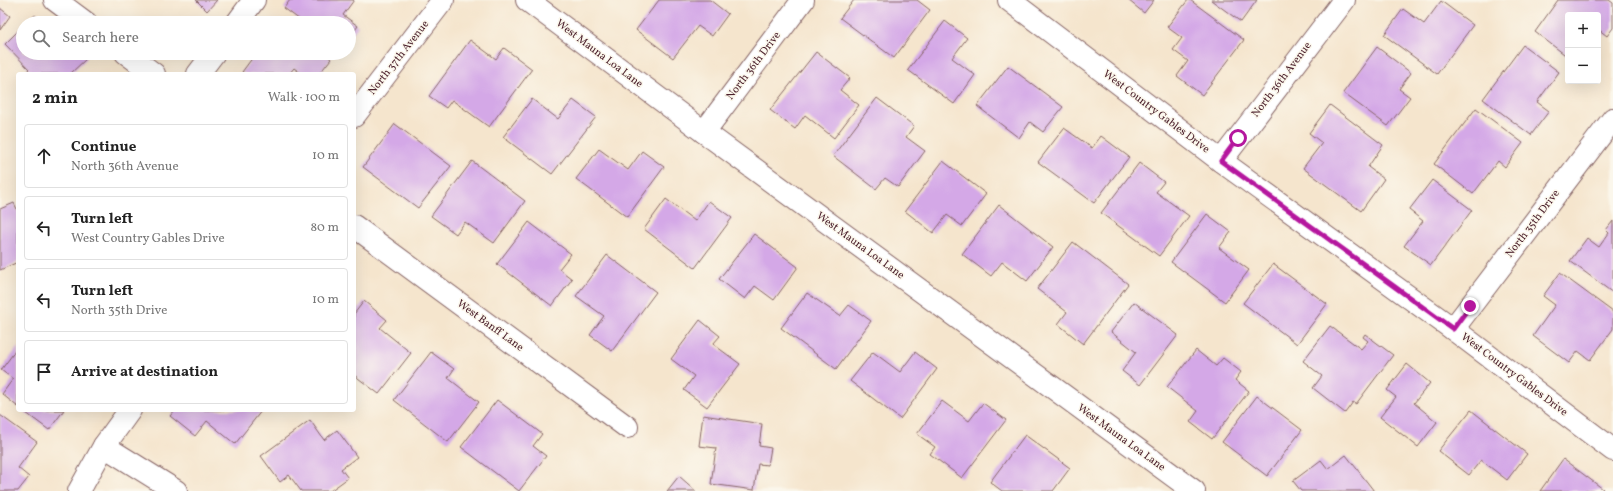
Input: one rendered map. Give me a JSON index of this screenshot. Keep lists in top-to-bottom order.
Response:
{
  "streets": {
    "street": [
      "West Mauna Loa Lane",
      "North 37th Avenue",
      "North 36th Drive",
      "North 36th Avenue",
      "West Country Gables Drive",
      "North 35th Drive",
      "West Banff Lane"
    ]
  },
  "crossings": [
    ["West Mauna Loa Lane", "North 36th Drive"],
    ["North 36th Avenue", "West Country Gables Drive"],
    ["West Country Gables Drive", "North 35th Drive"]
  ],
  "page": {
    "map_buttons": ["+", "−"],
    "search": "Search here",
    "heading": ["2 min", "Walk · 100 m"],
    "list": [
      ["Continue", "North 36th Avenue", "10 m"],
      ["Turn left", "West Country Gables Drive", "80 m"],
      ["Turn left", "North 35th Drive", "10 m"],
      "Arrive at destination"
    ]
  }
}
